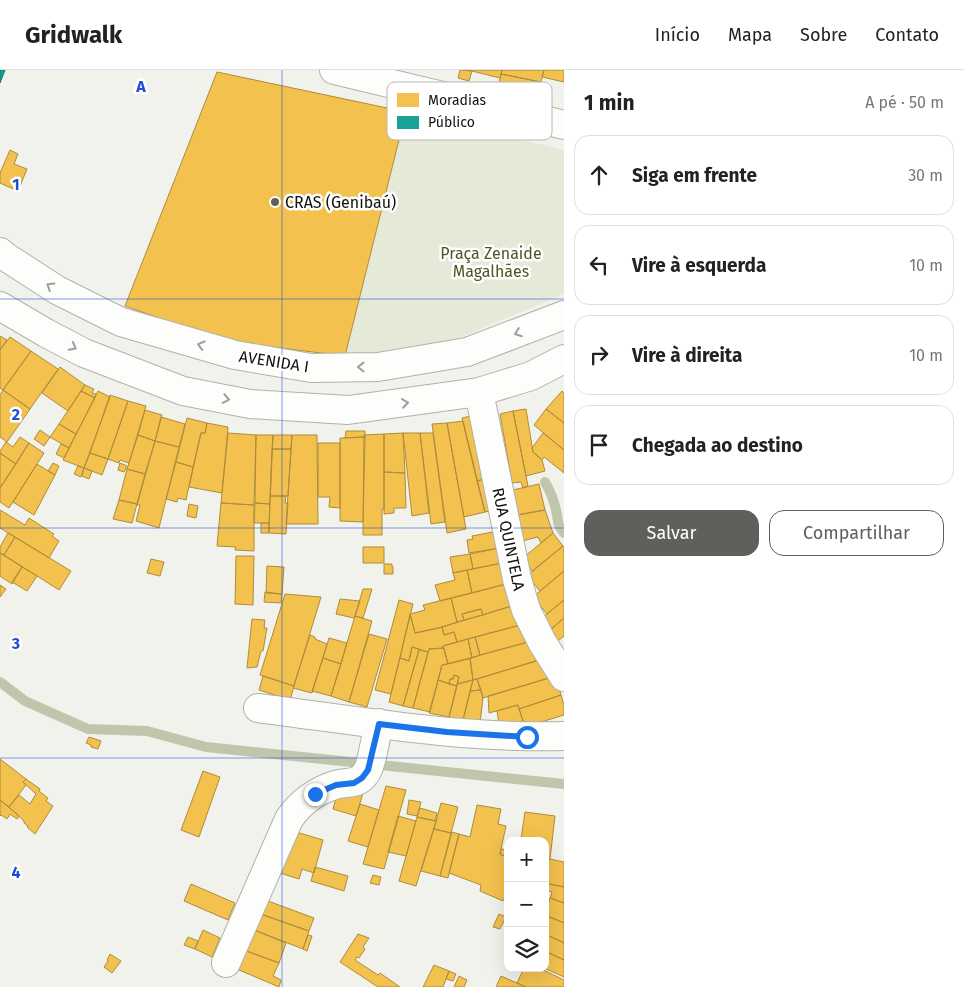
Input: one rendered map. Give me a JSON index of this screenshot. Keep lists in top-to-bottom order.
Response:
{
  "streets": {
    "street": ["AVENIDA I", "RUA QUINTELA"]
  },
  "parks": ["Praça Zenaide Magalhães"],
  "places": ["CRAS (Genibaú)"],
  "legend": ["Moradias", "Público"],
  "page": {
    "header": "Gridwalk",
    "nav": [
      "Início",
      "Mapa",
      "Sobre",
      "Contato"
    ],
    "heading": ["1 min", "A pé · 50 m"],
    "list": [
      ["Siga em frente", "30 m"],
      ["Vire à esquerda", "10 m"],
      ["Vire à direita", "10 m"],
      "Chegada ao destino"
    ],
    "buttons": ["Salvar", "Compartilhar"],
    "map_buttons": ["+", "−"]
  },
  "grid": {
    "columns": ["A"],
    "rows": [
      "1",
      "2",
      "3",
      "4"
    ]
  }
}
